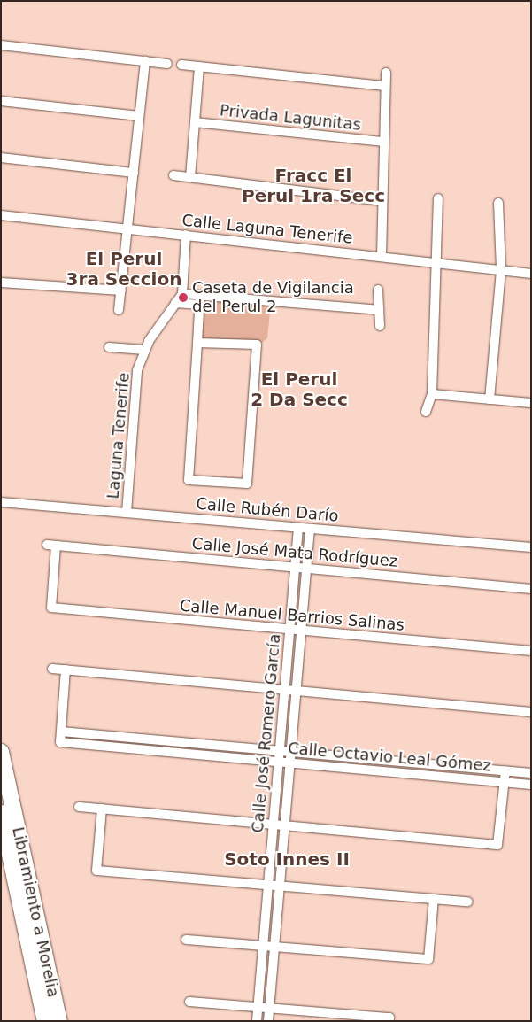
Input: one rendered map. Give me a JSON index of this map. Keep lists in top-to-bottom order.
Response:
{
  "streets": {
    "highway": ["Libramiento a Morelia"],
    "street": [
      "Privada Lagunitas",
      "Calle Laguna Tenerife",
      "Laguna Tenerife",
      "Calle Rubén Darío",
      "Calle José Mata Rodríguez",
      "Calle Manuel Barrios Salinas",
      "Calle José Romero García",
      "Calle Octavio Leal Gómez"
    ]
  },
  "crossings": [
    ["Laguna Tenerife", "Calle Rubén Darío"],
    ["Calle Rubén Darío", "Calle José Romero García"],
    ["Calle José Mata Rodríguez", "Calle Manuel Barrios Salinas"],
    ["Calle José Mata Rodríguez", "Calle José Romero García"],
    ["Calle Manuel Barrios Salinas", "Calle José Romero García"],
    ["Calle José Romero García", "Calle Octavio Leal Gómez"]
  ],
  "districts": [
    "Fracc El Perul 1ra Secc",
    "El Perul 3ra Seccion",
    "El Perul 2 Da Secc",
    "Soto Innes II"
  ],
  "places": ["Caseta de Vigilancia del Perul 2"]
}
